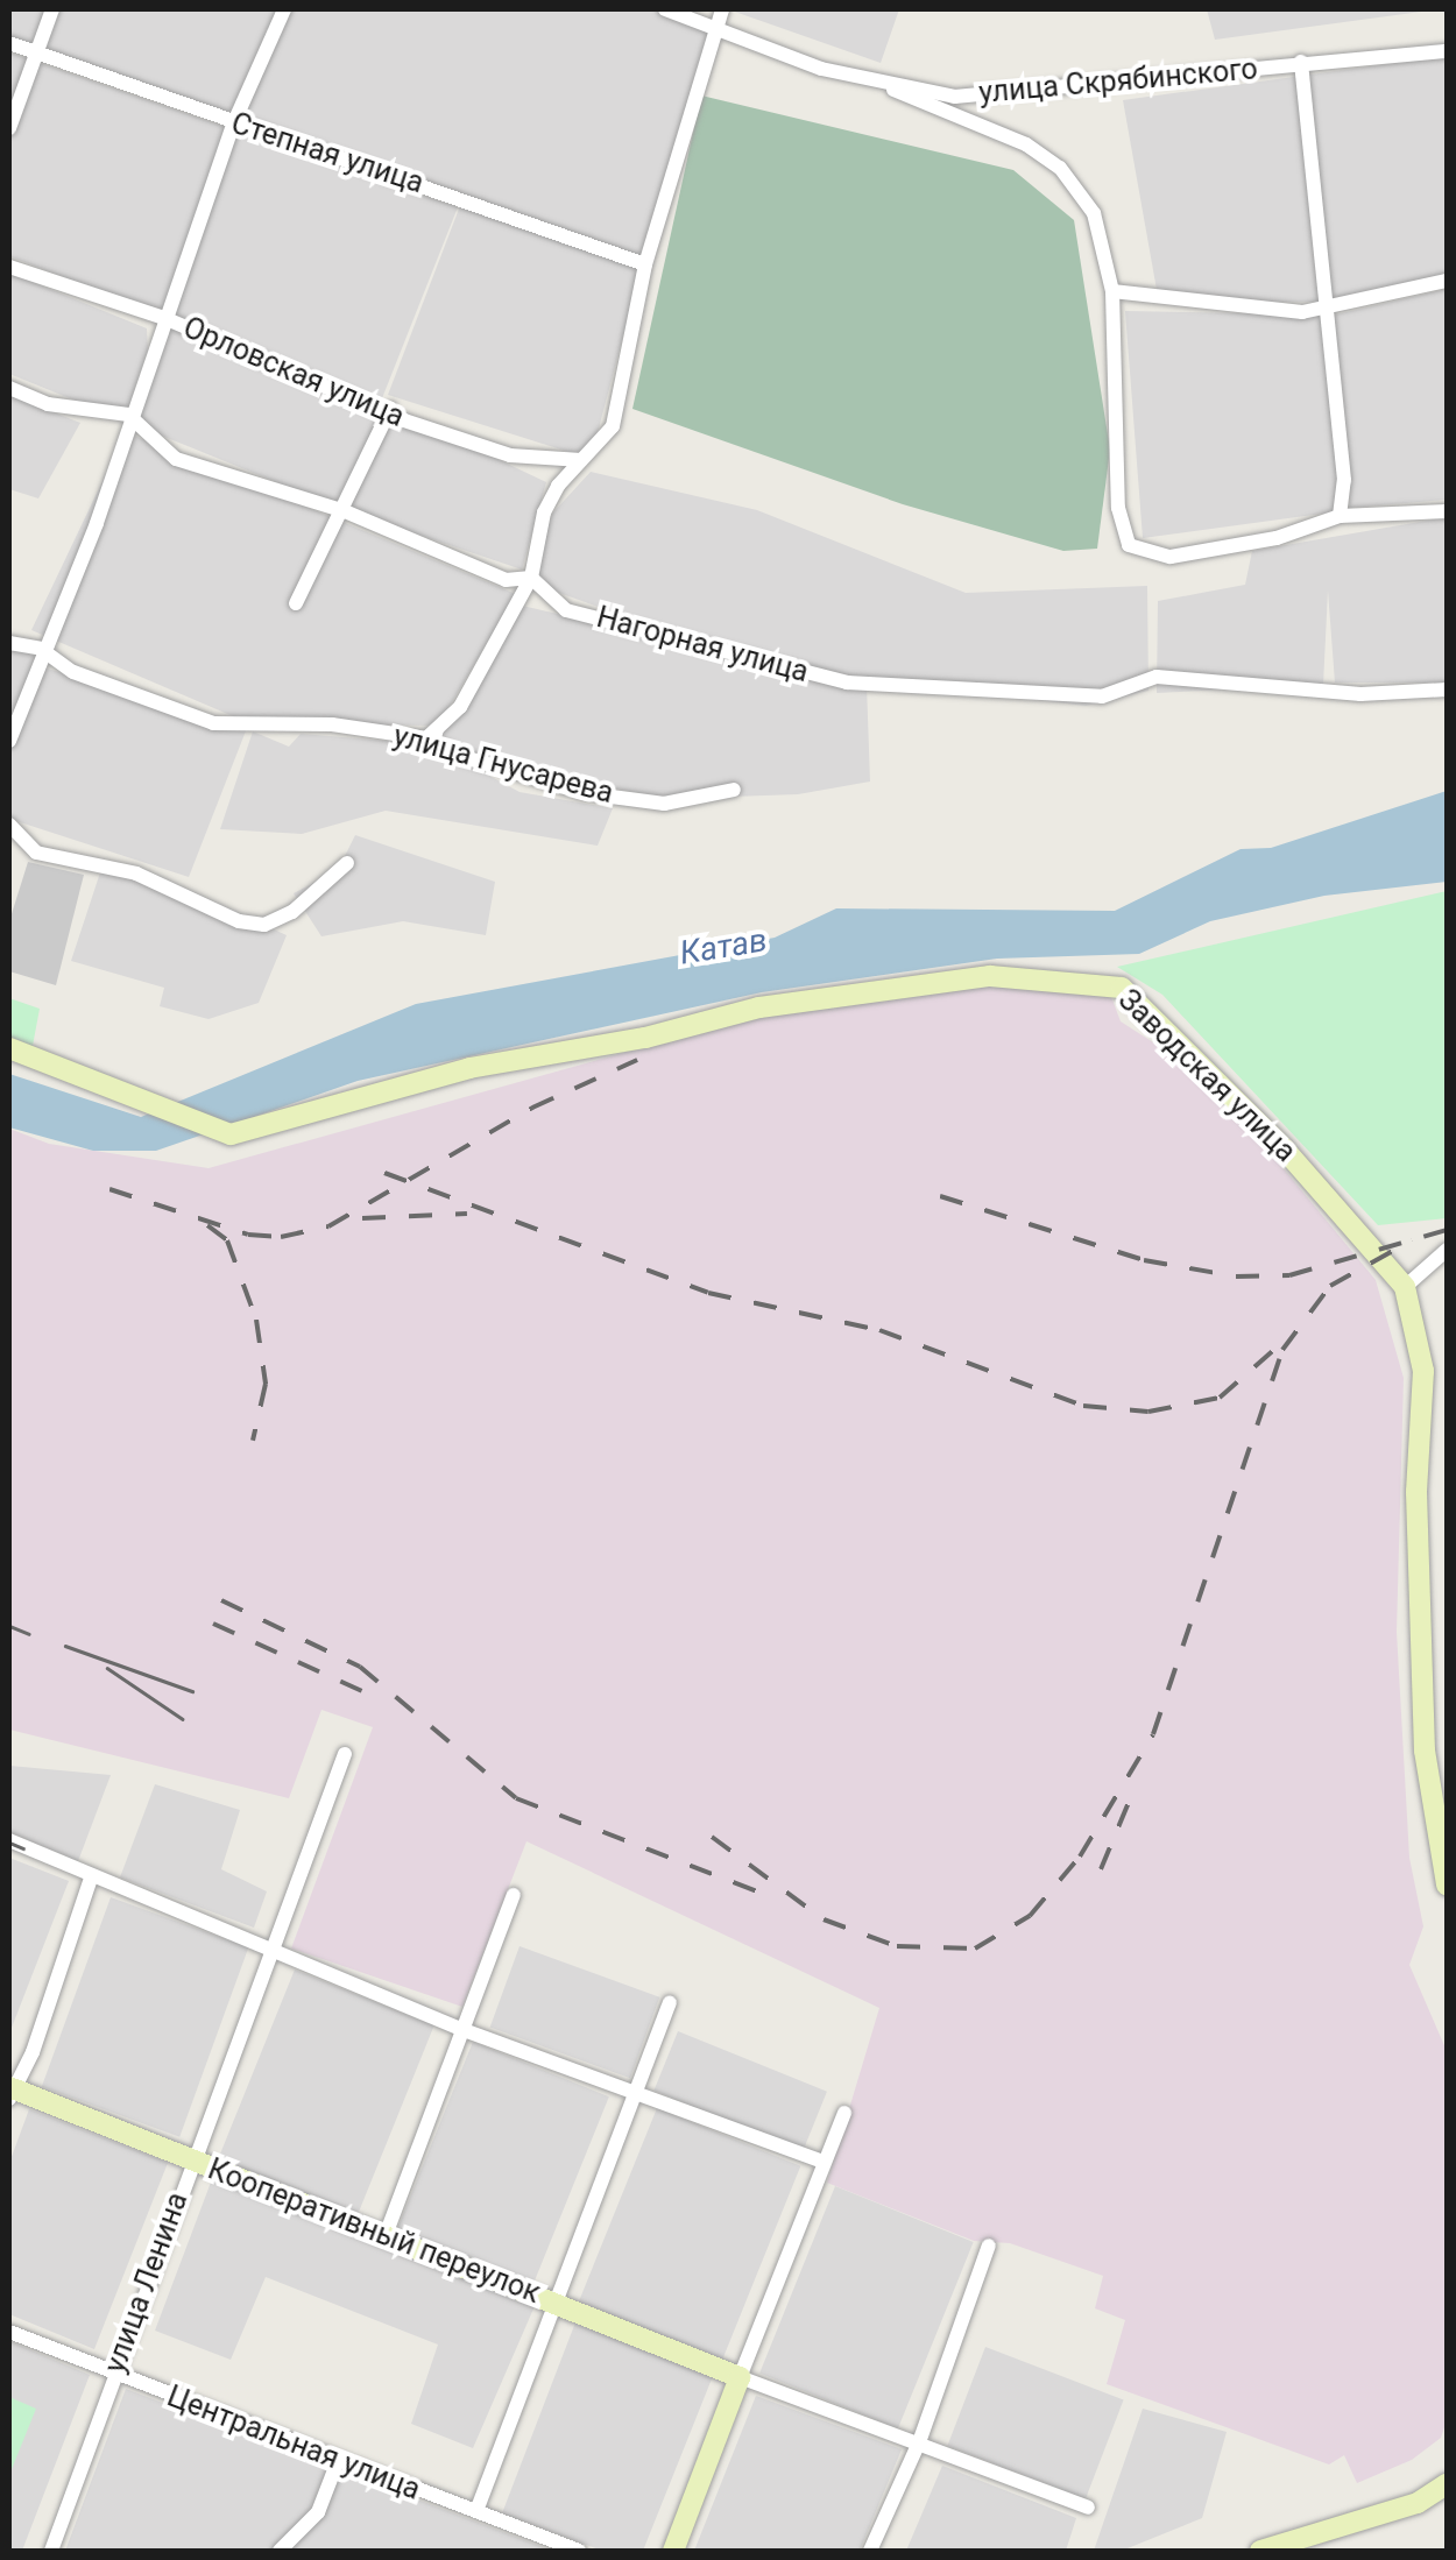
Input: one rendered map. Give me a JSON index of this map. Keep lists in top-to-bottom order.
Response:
{
  "streets": {
    "street": [
      "улица Скрябинского",
      "Степная улица",
      "Орловская улица",
      "Нагорная улица",
      "улица Гнусарева",
      "Заводская улица",
      "Кооперативный переулок",
      "улица Ленина",
      "Центральная улица"
    ]
  },
  "crossings": [
    ["Кооперативный переулок", "улица Ленина"],
    ["улица Ленина", "Центральная улица"]
  ],
  "water": ["Катав"]
}
